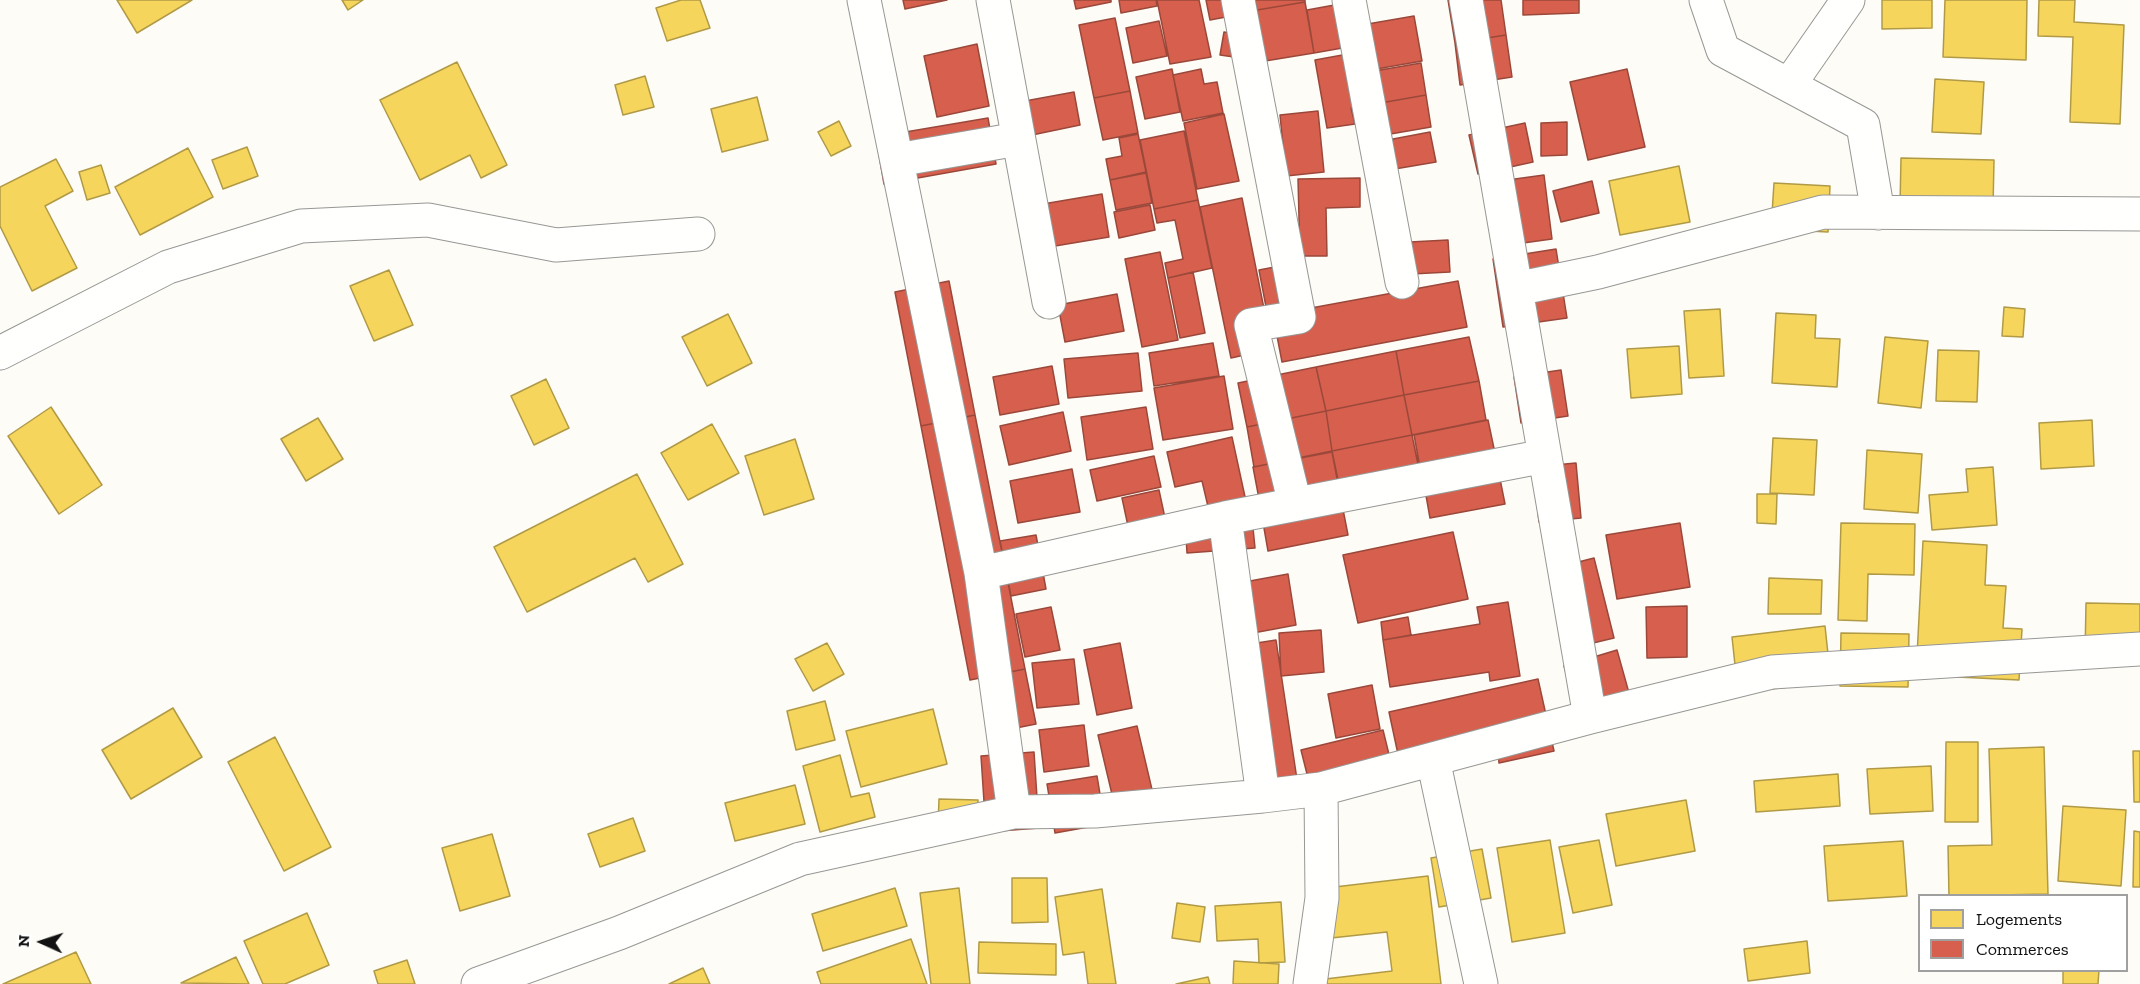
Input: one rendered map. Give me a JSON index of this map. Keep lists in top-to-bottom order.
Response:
{
  "legend": ["Logements", "Commerces"],
  "north": "left"
}
